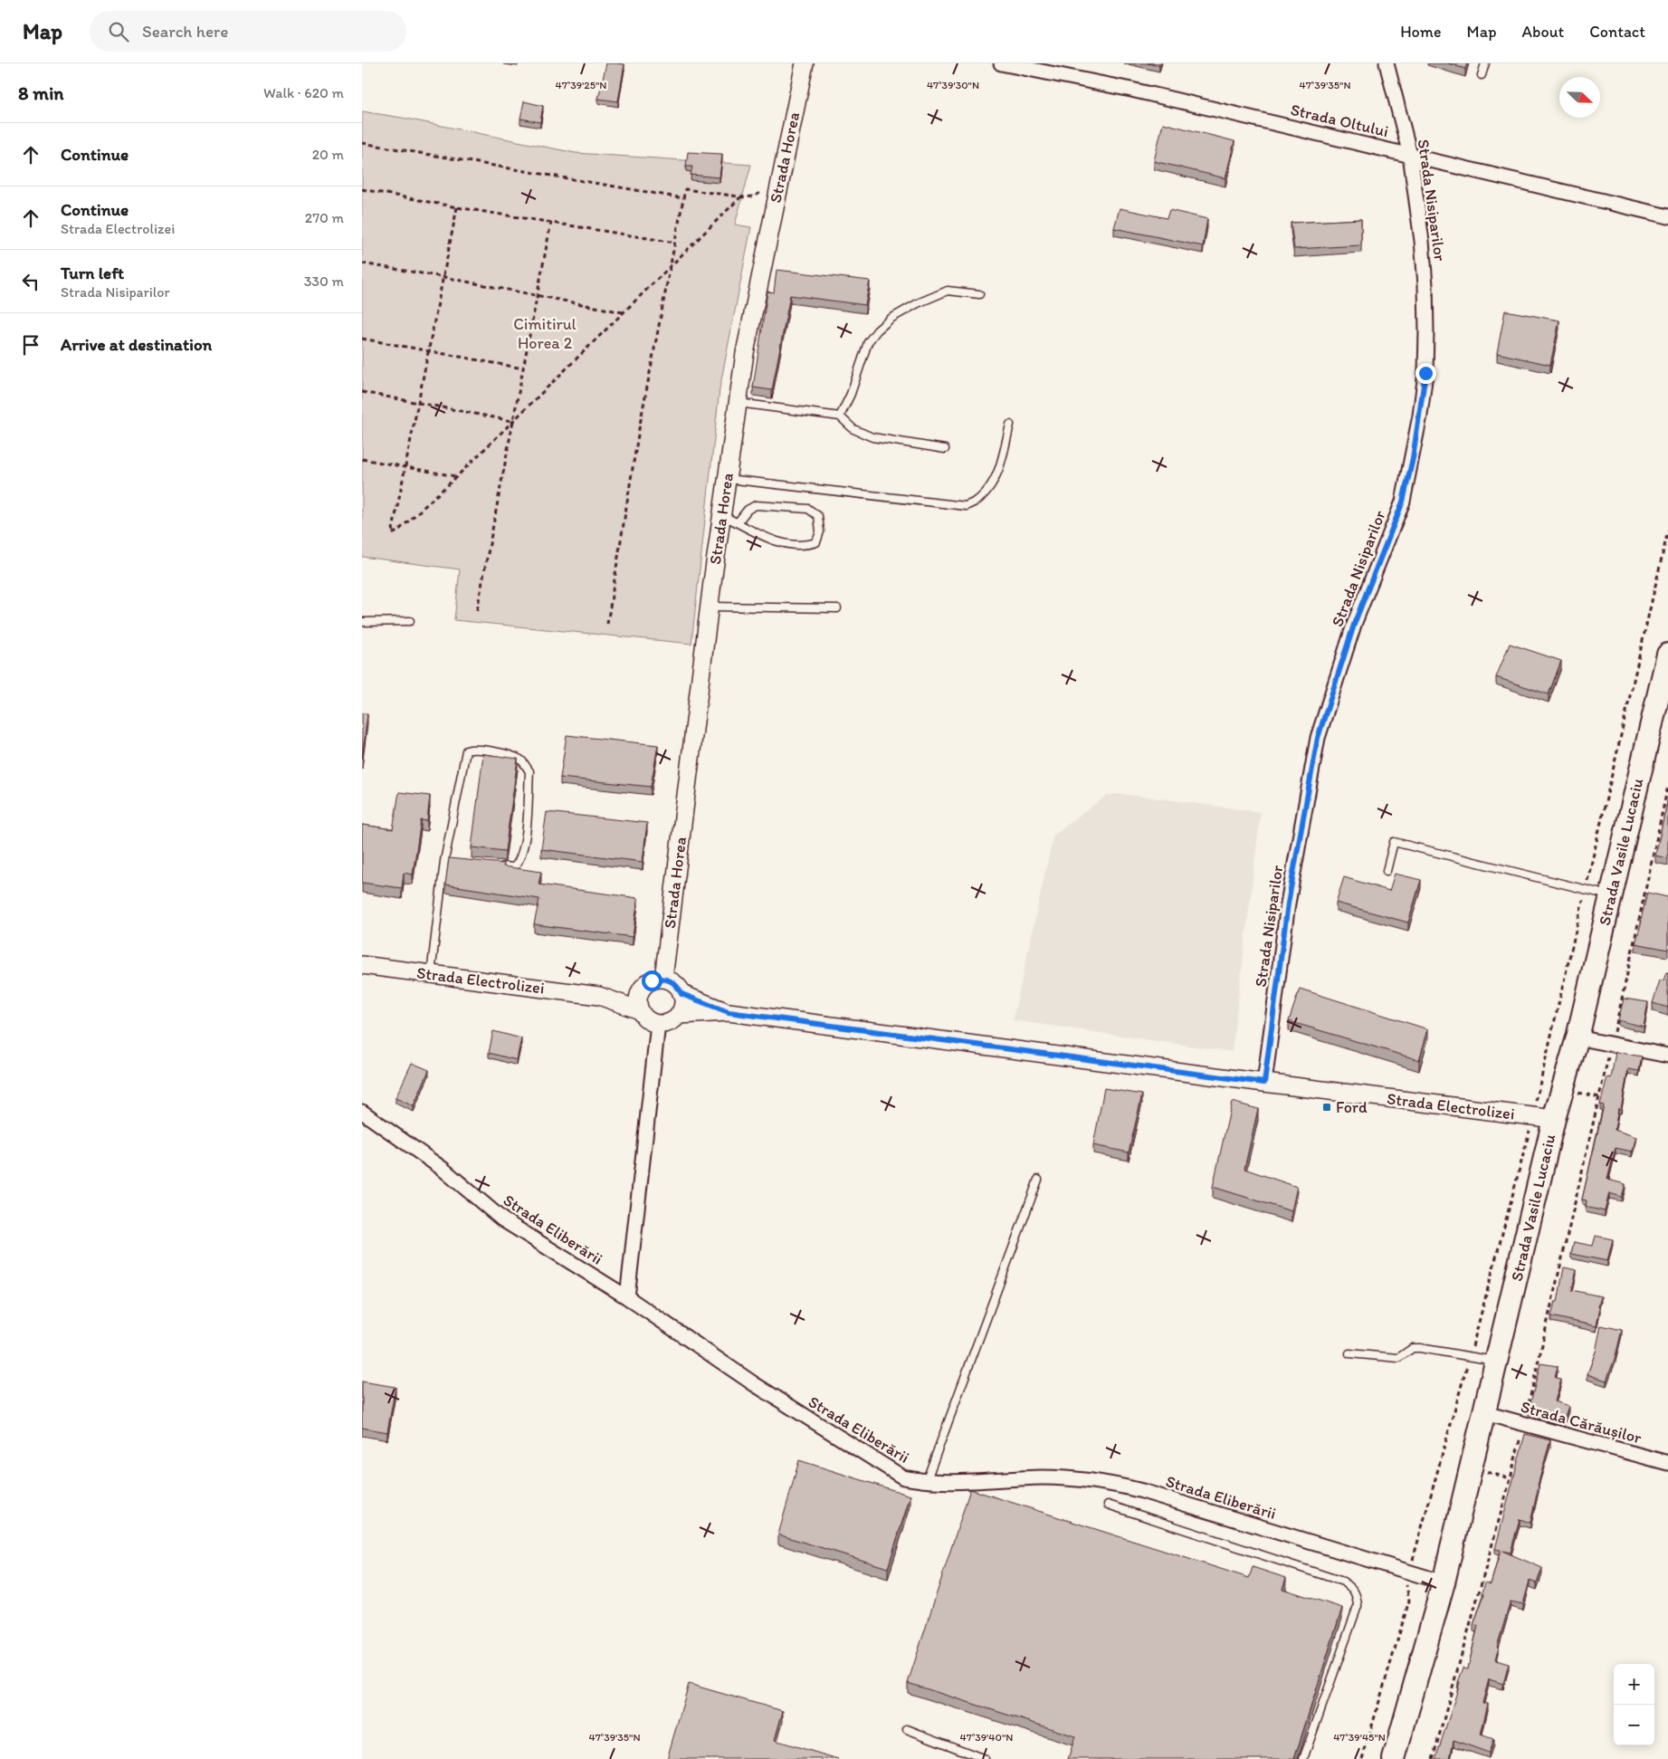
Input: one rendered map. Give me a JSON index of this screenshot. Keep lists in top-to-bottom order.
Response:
{
  "streets": {
    "main road": ["Strada Vasile Lucaciu"],
    "street": [
      "Strada Oltului",
      "Strada Horea",
      "Strada Nisiparilor",
      "Strada Electrolizei",
      "Strada Eliberării",
      "Strada Cărăușilor"
    ]
  },
  "crossings": [
    ["Strada Oltului", "Strada Nisiparilor"],
    ["Strada Horea", "Strada Electrolizei"],
    ["Strada Nisiparilor", "Strada Electrolizei"],
    ["Strada Vasile Lucaciu", "Strada Electrolizei"],
    ["Strada Vasile Lucaciu", "Strada Eliberării"],
    ["Strada Vasile Lucaciu", "Strada Cărăușilor"]
  ],
  "parks": ["Cimitirul Horea 2"],
  "places": {
    "transit": ["Ford"]
  },
  "north": "bottom right",
  "page": {
    "header": "Map",
    "search": "Search here",
    "nav": [
      "Home",
      "Map",
      "About",
      "Contact"
    ],
    "heading": ["8 min", "Walk · 620 m"],
    "list": [
      ["Continue", "20 m"],
      ["Continue", "Strada Electrolizei", "270 m"],
      ["Turn left", "Strada Nisiparilor", "330 m"],
      "Arrive at destination"
    ],
    "map_buttons": ["+", "−"]
  },
  "coordinates": [
    "47°39'25\"N",
    "47°39'30\"N",
    "47°39'35\"N",
    "47°39'40\"N",
    "47°39'45\"N"
  ]
}
